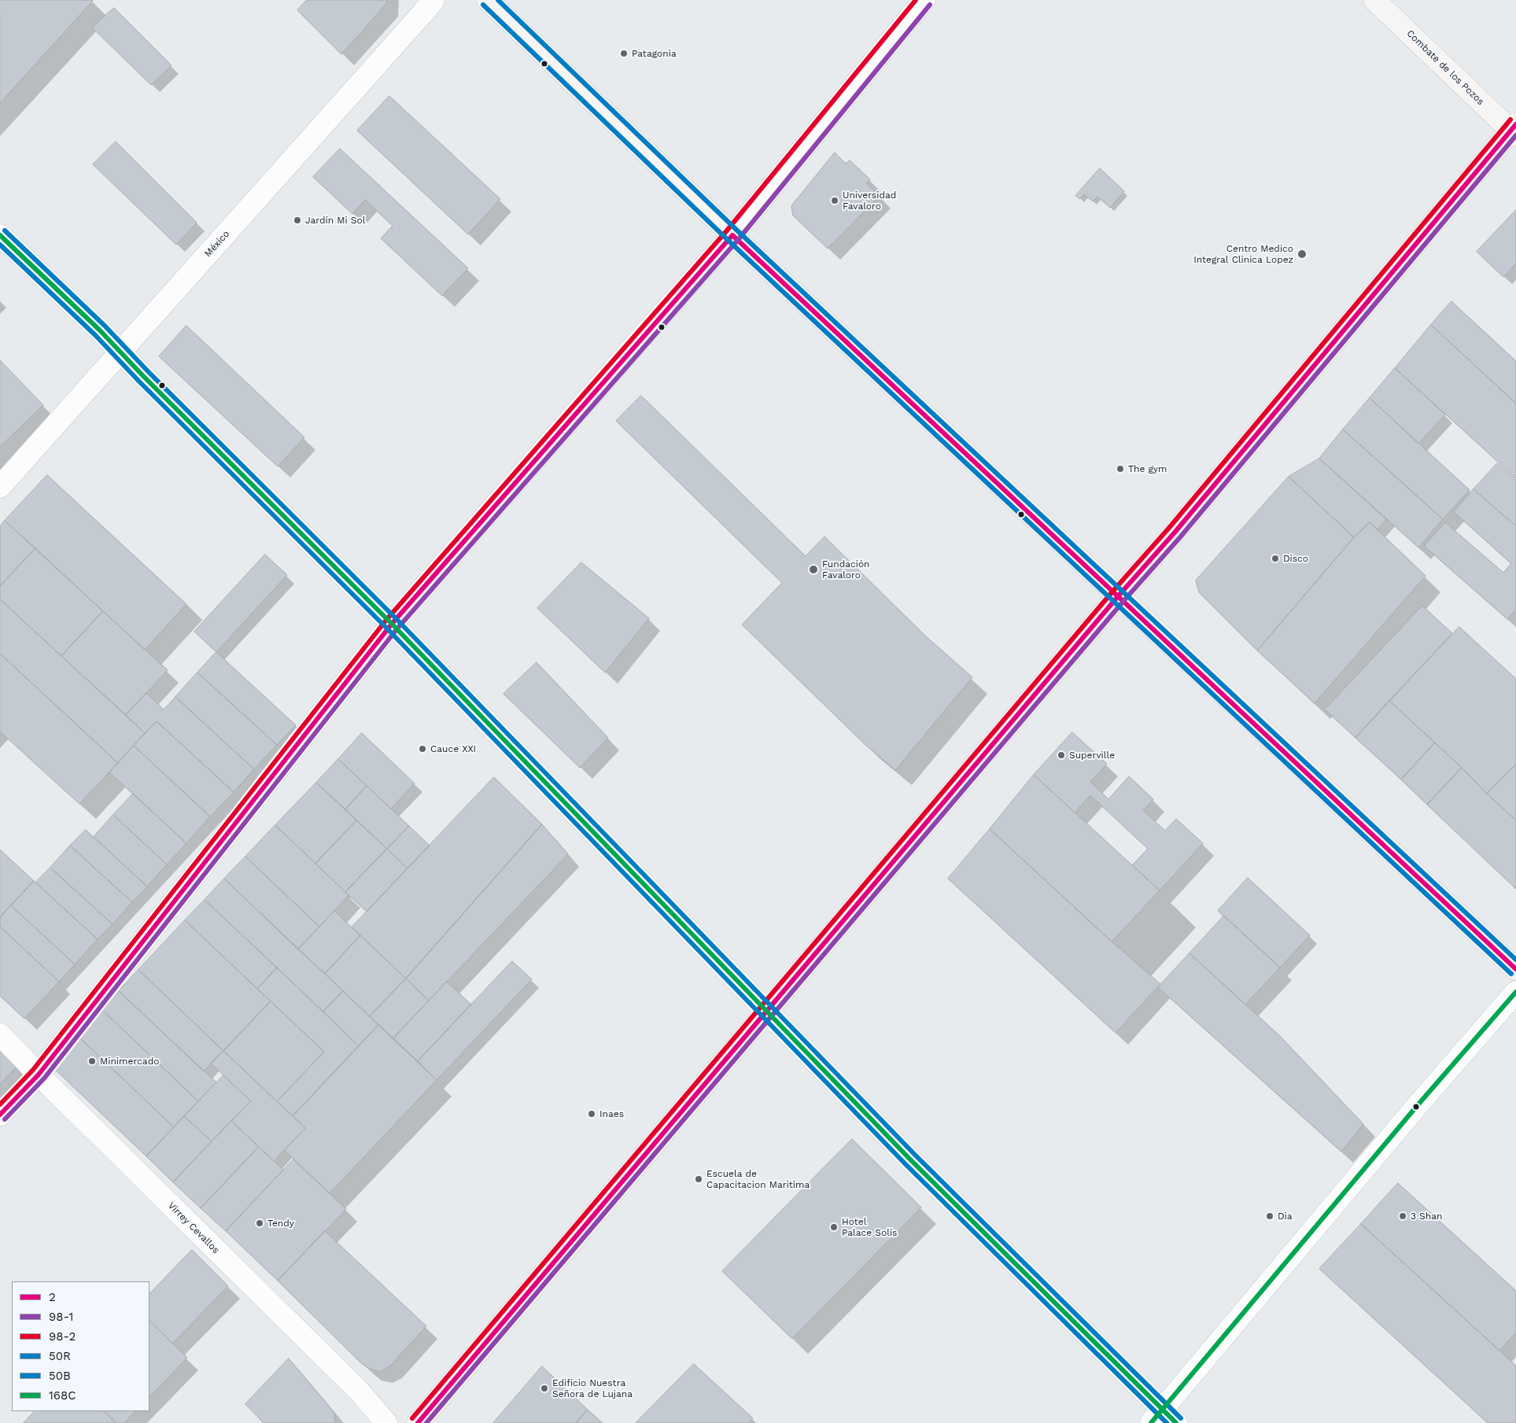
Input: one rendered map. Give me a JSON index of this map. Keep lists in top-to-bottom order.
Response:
{
  "streets": {
    "main road": ["Combate de los Pozos"],
    "street": ["México", "Virrey Cevallos"]
  },
  "places": [
    "Patagonia",
    "Universidad Favaloro",
    "Jardín Mi Sol",
    "Centro Medico Integral Clinica Lopez",
    "The gym",
    "Disco",
    "Fundación Favaloro",
    "Cauce XXI",
    "Superville",
    "Minimercado",
    "Inaes",
    "Escuela de Capacitacion Maritima",
    "Dia",
    "3 Shan",
    "Tendy",
    "Hotel Palace Solís",
    "Edificio Nuestra Señora de Lujana"
  ],
  "lines": [
    "transit line 98-2",
    "transit line 50B",
    "transit line 98-1",
    "transit line 50R",
    "transit line 2",
    "transit line 168C"
  ],
  "legend": [
    "2",
    "98-1",
    "98-2",
    "50R",
    "50B",
    "168C"
  ]
}
